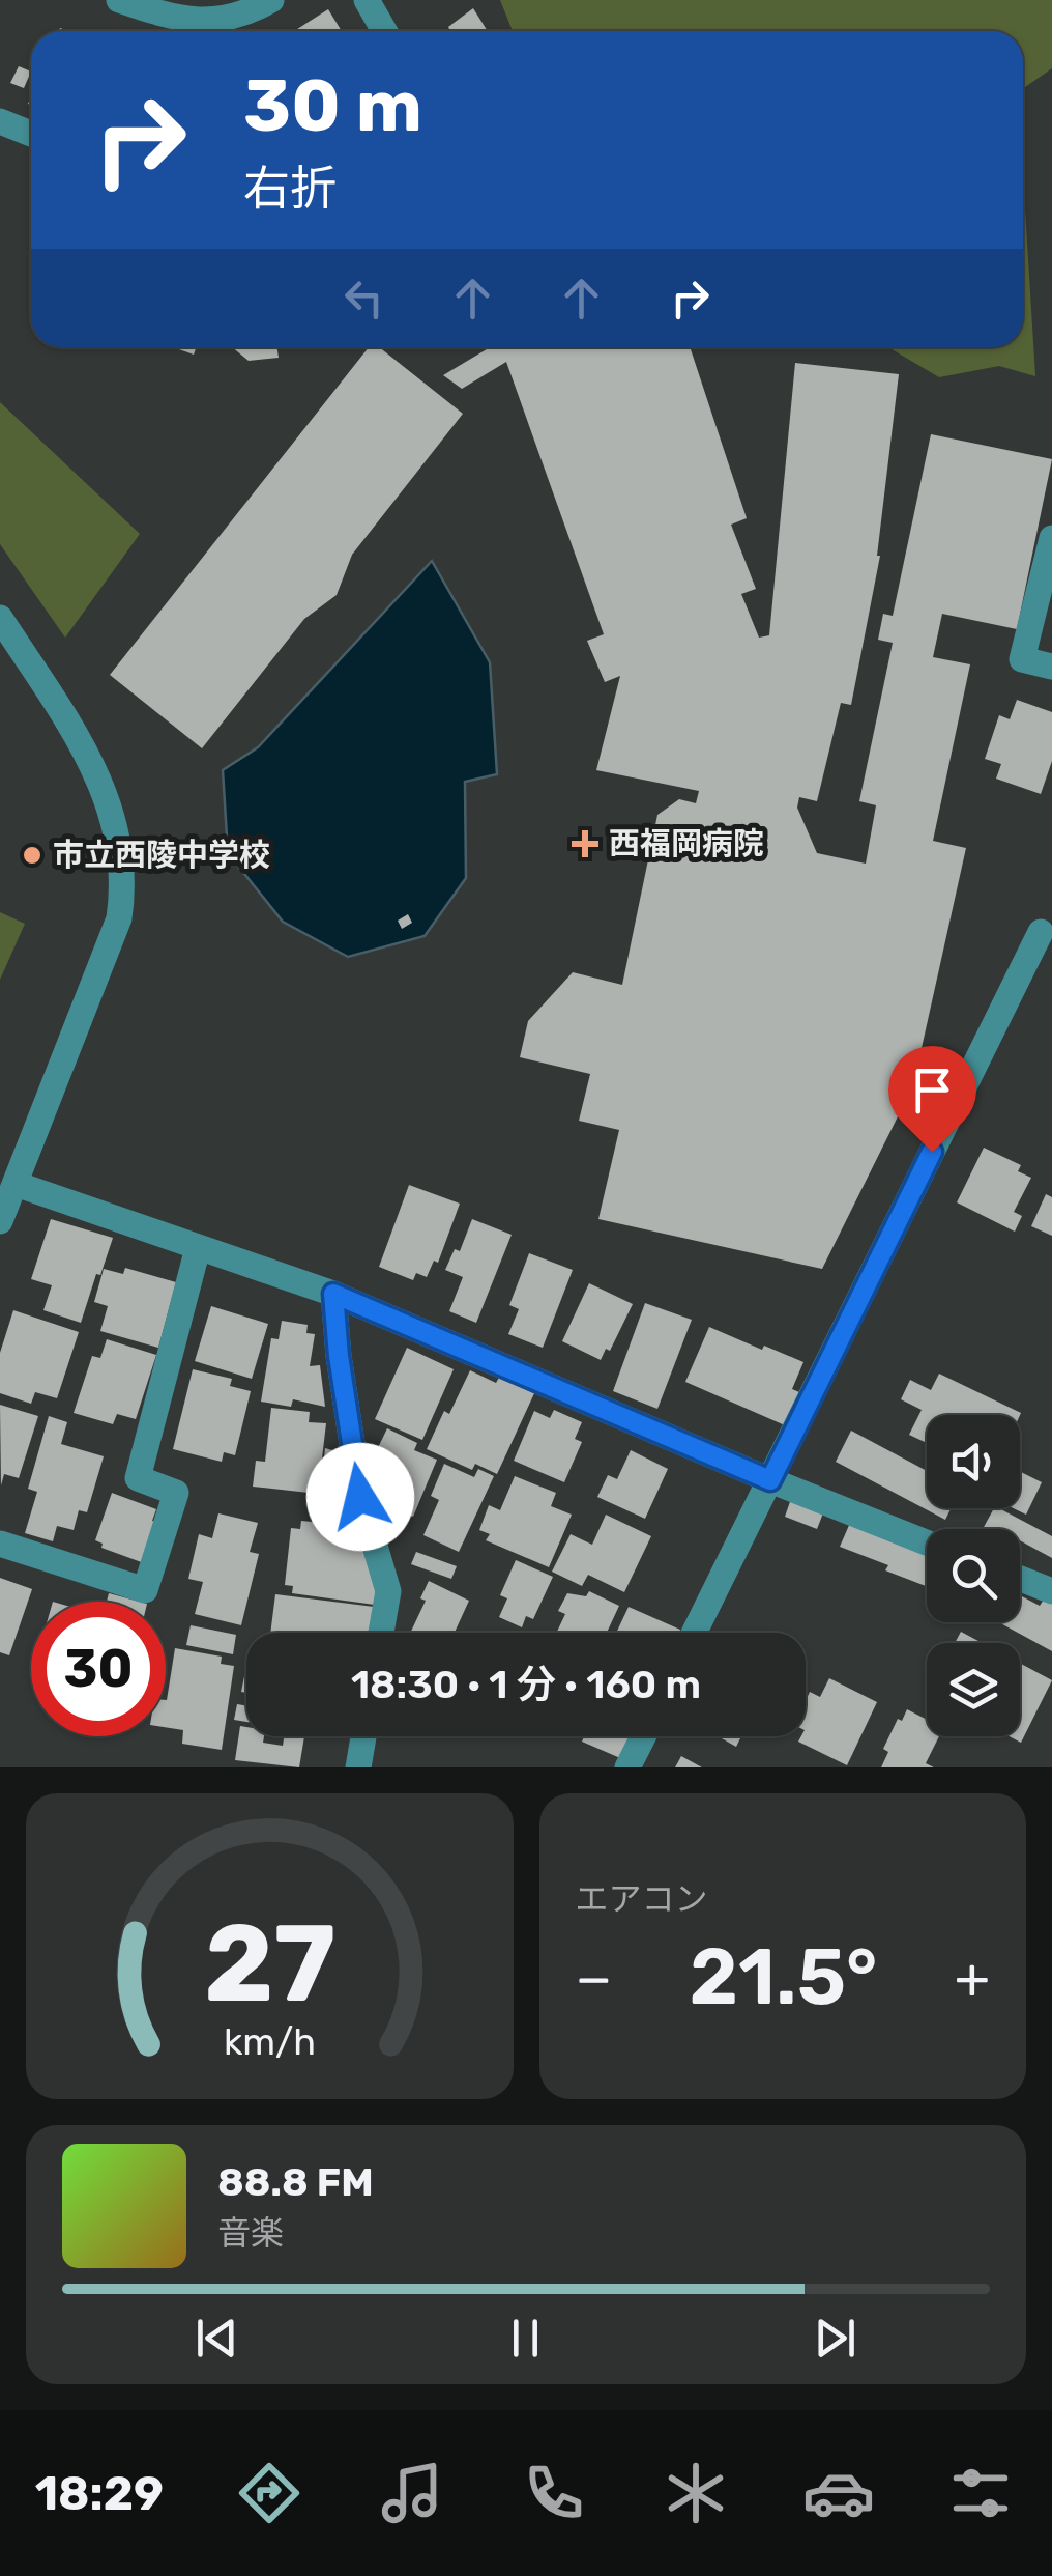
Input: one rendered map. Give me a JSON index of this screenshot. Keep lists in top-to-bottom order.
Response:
{
  "places": {
    "health": ["西福岡病院"],
    "other": ["市立西陵中学校"]
  },
  "page": {
    "turn": ["30 m", "右折"],
    "limit": "30",
    "trip": "18:30 · 1 分 · 160 m",
    "tile": "エアコン",
    "heat": ["−", "21.5°", "+"],
    "song": ["88.8 FM", "音楽"],
    "tabs": "18:29",
    "gauge": ["27", "km/h"]
  }
}
